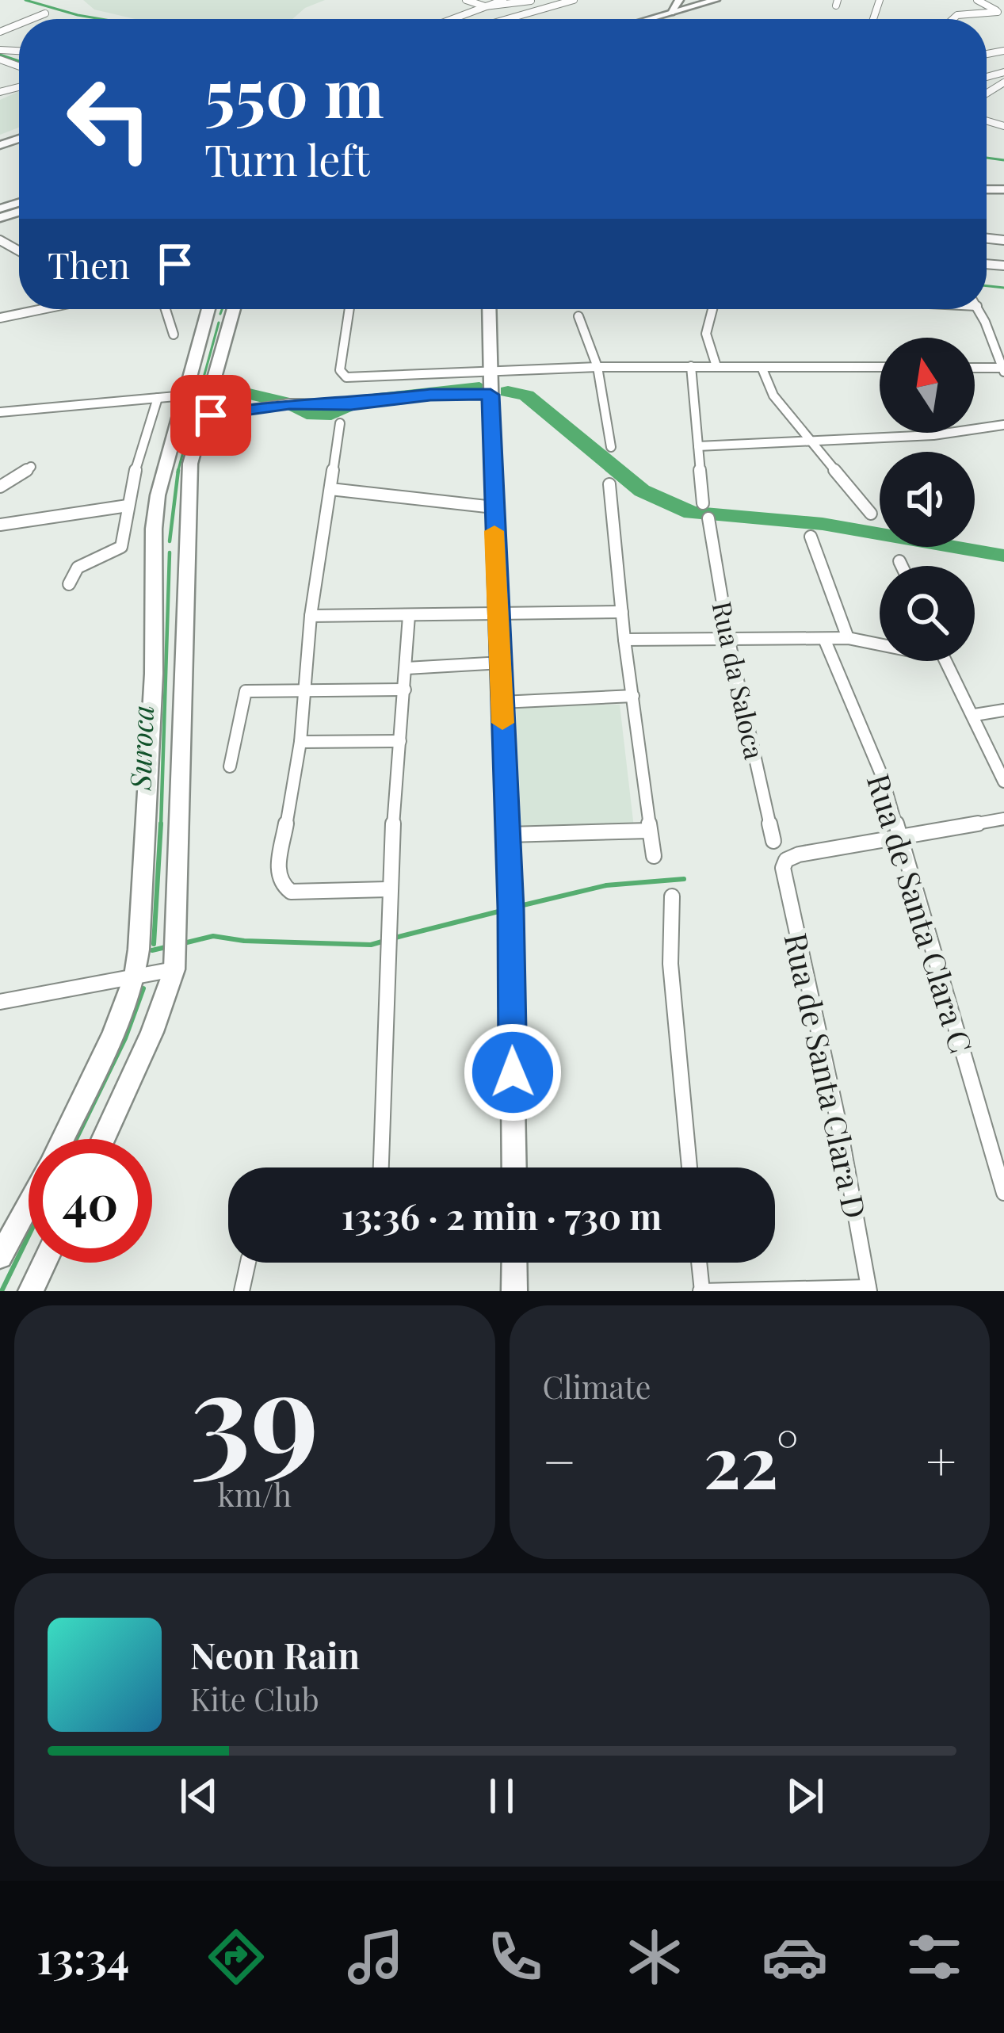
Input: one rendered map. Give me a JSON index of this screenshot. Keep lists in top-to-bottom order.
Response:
{
  "streets": {
    "street": ["Rua da Saloca", "Rua de Santa Clara C", "Rua de Santa Clara D"]
  },
  "crossings": [
    ["Rua de Santa Clara C", "Rua de Santa Clara D"]
  ],
  "water": ["Suroca"],
  "north": "top",
  "page": {
    "turn": ["550 m", "Turn left"],
    "then": "Then",
    "limit": "40",
    "trip": "13:36 · 2 min · 730 m",
    "tile": [
      ["39", "km/h"],
      "Climate"
    ],
    "heat": ["−", "22°", "+"],
    "song": ["Neon Rain", "Kite Club"],
    "tabs": "13:34"
  }
}
